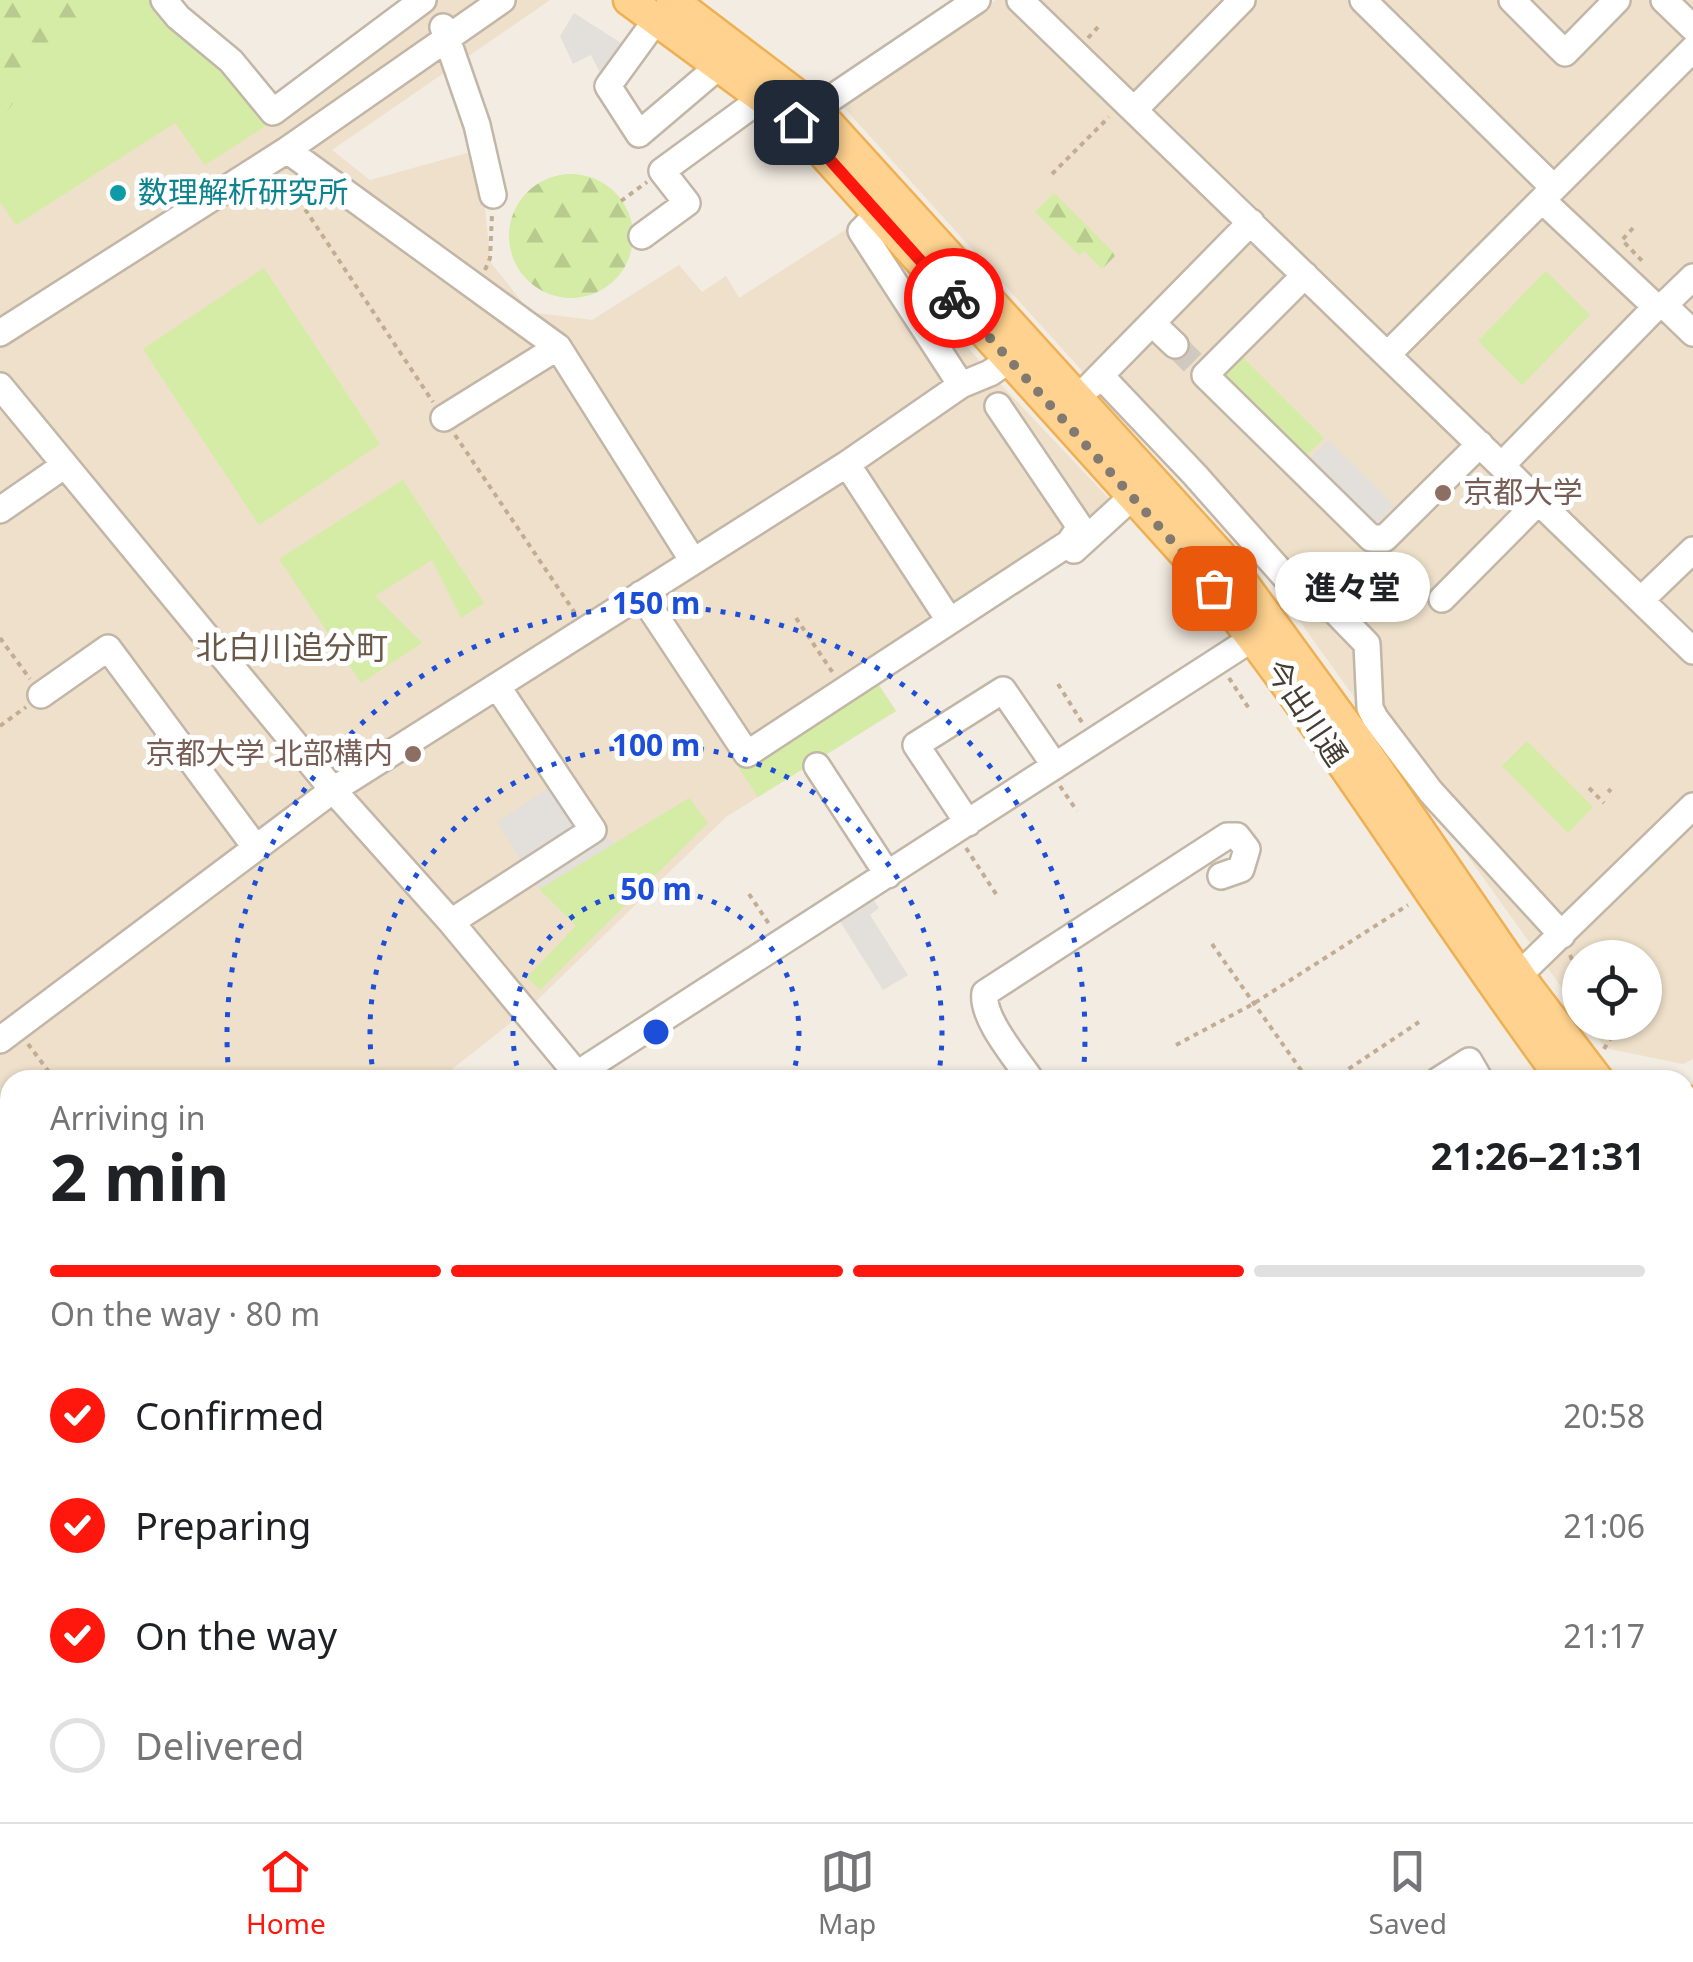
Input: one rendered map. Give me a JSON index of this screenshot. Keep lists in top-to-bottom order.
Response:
{
  "streets": {
    "main road": ["今出川通"]
  },
  "districts": ["北白川追分町"],
  "places": [
    "数理解析研究所",
    "京都大学",
    "進々堂",
    "京都大学 北部構内"
  ],
  "page": {
    "bubble": "進々堂",
    "heading": ["2 min", "Arriving in", "21:26–21:31"],
    "bar": "On the way · 80 m",
    "list": [
      ["Confirmed", "20:58"],
      ["Preparing", "21:06"],
      ["On the way", "21:17"],
      "Delivered"
    ],
    "tabs": ["Home", "Map", "Saved"]
  },
  "rings": ["150 m", "100 m", "50 m"]
}
